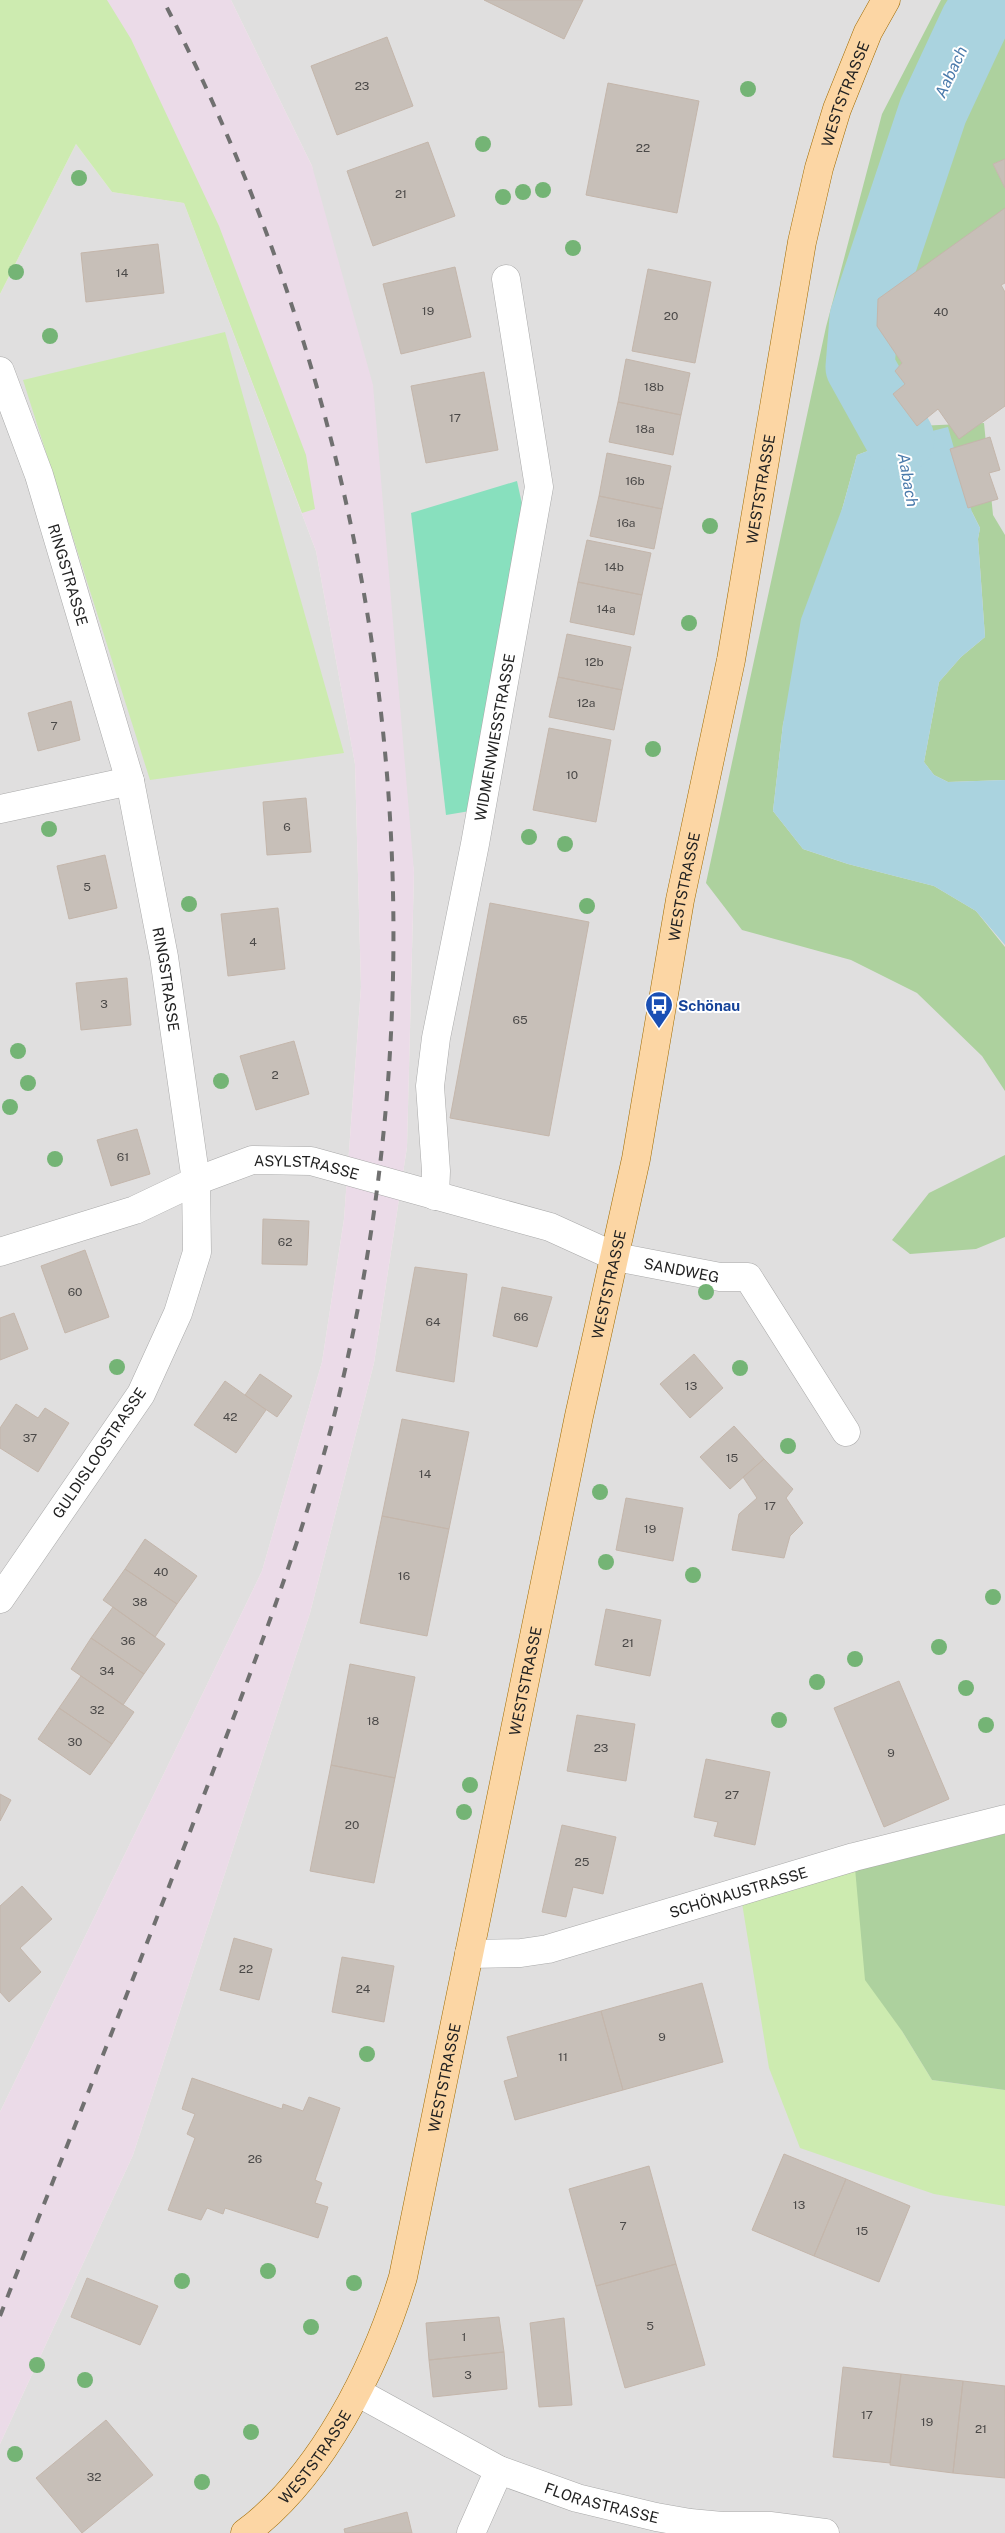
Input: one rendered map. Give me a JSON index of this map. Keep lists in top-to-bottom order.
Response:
{
  "streets": {
    "main road": ["WESTSTRASSE"],
    "street": [
      "RINGSTRASSE",
      "WIDMENWIESSTRASSE",
      "ASYLSTRASSE",
      "SANDWEG",
      "GULDISLOOSTRASSE",
      "SCHÖNAUSTRASSE",
      "FLORASTRASSE"
    ]
  },
  "crossings": [
    ["WESTSTRASSE", "ASYLSTRASSE"],
    ["WESTSTRASSE", "SANDWEG"],
    ["WESTSTRASSE", "SCHÖNAUSTRASSE"],
    ["WESTSTRASSE", "FLORASTRASSE"],
    ["RINGSTRASSE", "ASYLSTRASSE"],
    ["RINGSTRASSE", "GULDISLOOSTRASSE"],
    ["WIDMENWIESSTRASSE", "ASYLSTRASSE"],
    ["ASYLSTRASSE", "SANDWEG"],
    ["ASYLSTRASSE", "GULDISLOOSTRASSE"]
  ],
  "water": ["Aabach"],
  "places": {
    "bus stop": ["Schönau"]
  },
  "house_numbers": [
    "23",
    "22",
    "21",
    "14",
    "19",
    "40",
    "20",
    "18b",
    "17",
    "18a",
    "16b",
    "16a",
    "14b",
    "14a",
    "12b",
    "12a",
    "7",
    "10",
    "6",
    "5",
    "4",
    "3",
    "65",
    "2",
    "61",
    "62",
    "60",
    "66",
    "64",
    "13",
    "42",
    "37",
    "15",
    "14",
    "17",
    "19",
    "40",
    "16",
    "38",
    "36",
    "21",
    "34",
    "32",
    "18",
    "30",
    "23",
    "9",
    "27",
    "20",
    "25",
    "22",
    "24",
    "9",
    "11",
    "26",
    "13",
    "7",
    "15",
    "5",
    "1",
    "3",
    "17",
    "19",
    "21",
    "32"
  ]
}
